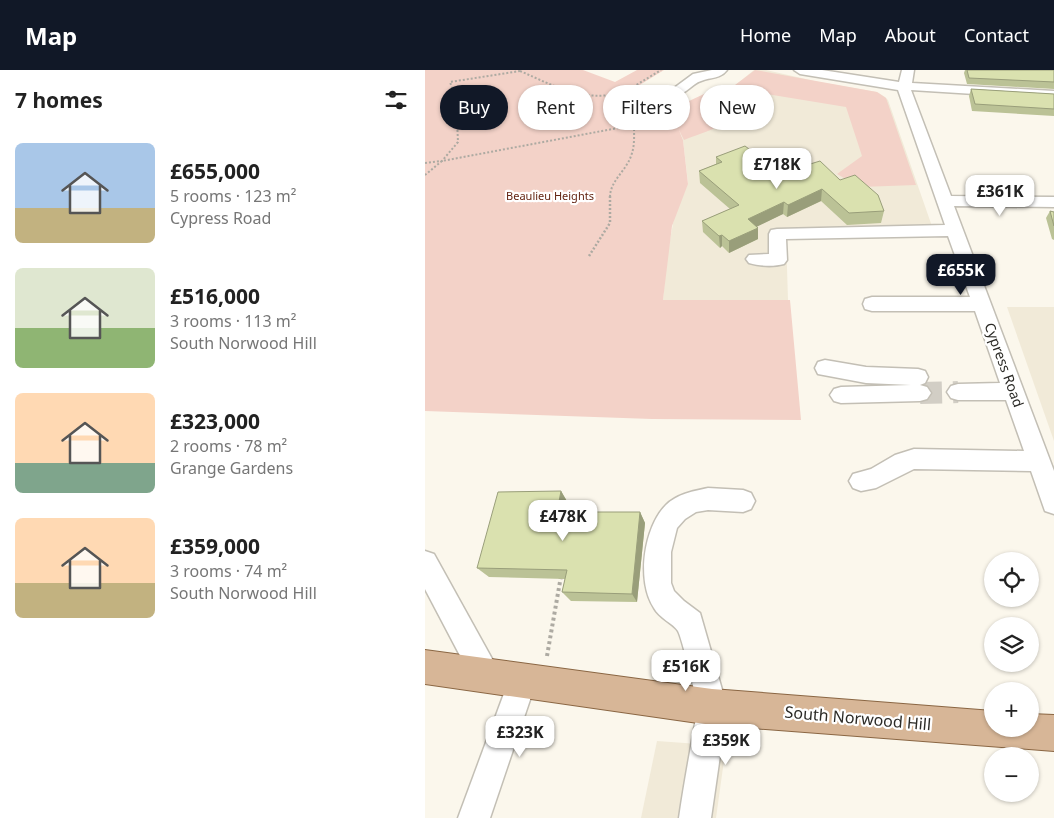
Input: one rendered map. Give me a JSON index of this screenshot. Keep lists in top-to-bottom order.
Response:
{
  "streets": {
    "main road": ["South Norwood Hill"],
    "street": ["Cypress Road"]
  },
  "parks": ["Beaulieu Heights"],
  "page": {
    "header": "Map",
    "nav": [
      "Home",
      "Map",
      "About",
      "Contact"
    ],
    "heading": "7 homes",
    "chip": [
      "Buy",
      "Rent",
      "Filters",
      "New"
    ],
    "list": [
      {
        "name": "£655,000",
        "note": "5 rooms · 123 m² · Cypress Road"
      },
      {
        "name": "£516,000",
        "note": "3 rooms · 113 m² · South Norwood Hill"
      },
      {
        "name": "£323,000",
        "note": "2 rooms · 78 m² · Grange Gardens"
      },
      {
        "name": "£359,000",
        "note": "3 rooms · 74 m² · South Norwood Hill"
      }
    ],
    "price": [
      "£718K",
      "£361K",
      "£655K",
      "£478K",
      "£516K",
      "£323K",
      "£359K"
    ],
    "map_buttons": ["+", "−"]
  }
}
